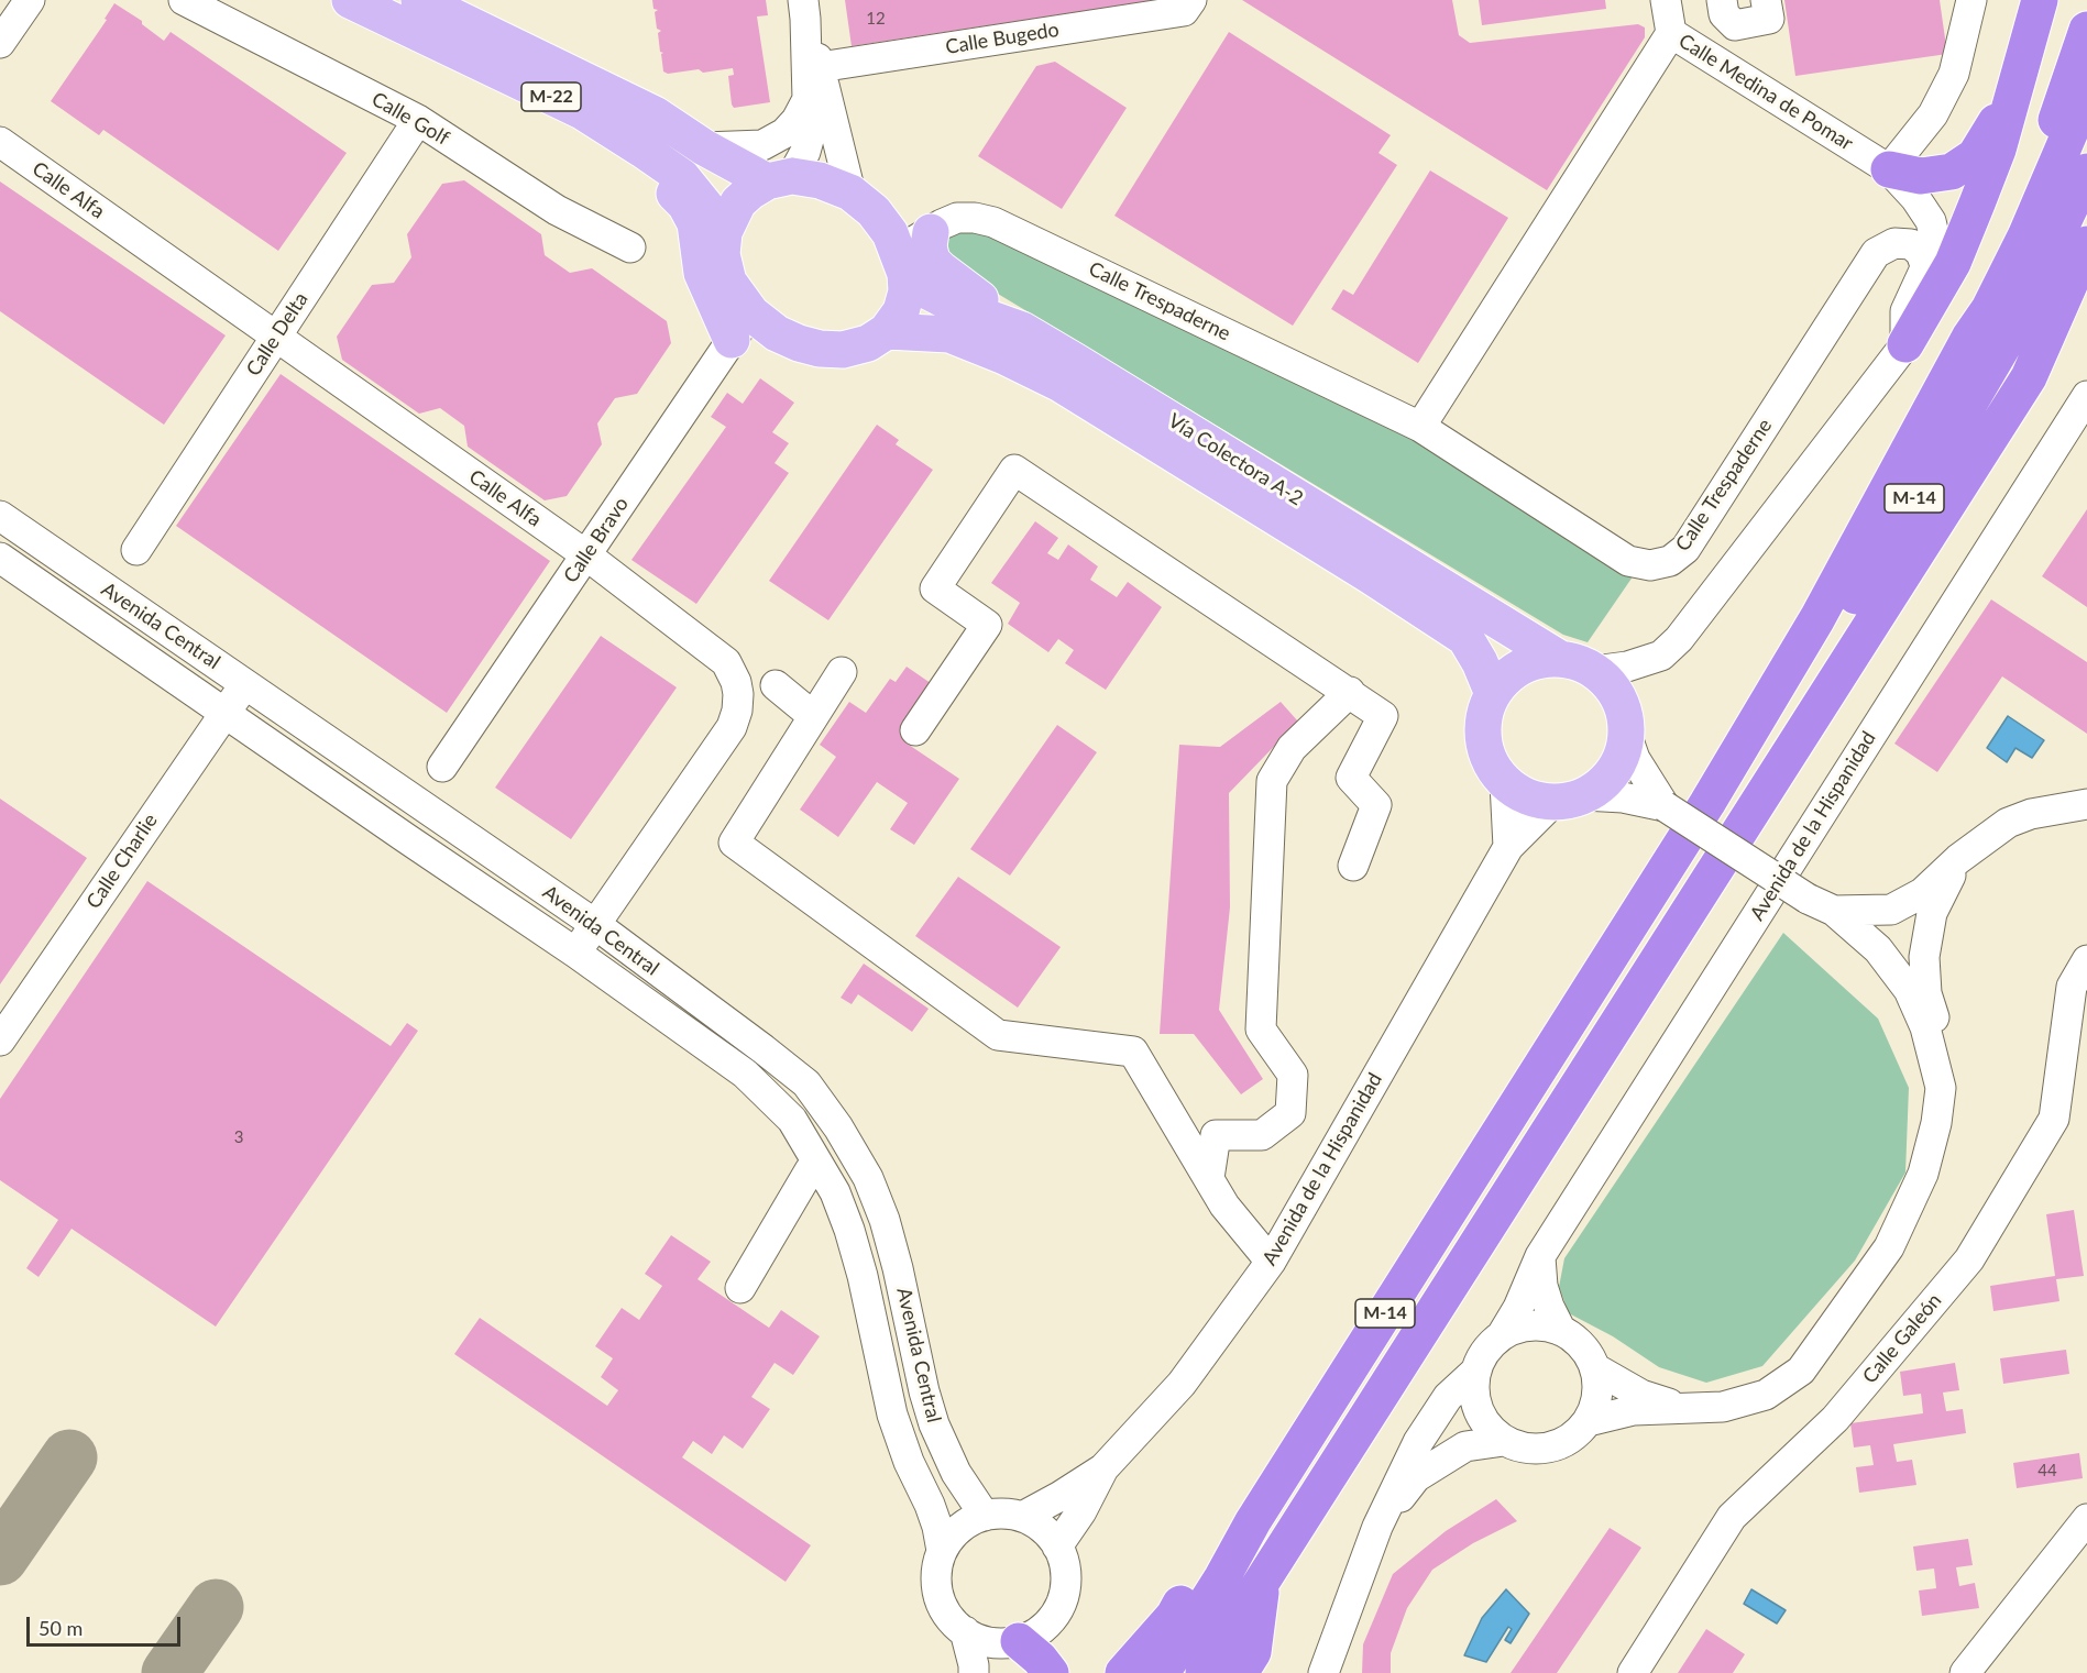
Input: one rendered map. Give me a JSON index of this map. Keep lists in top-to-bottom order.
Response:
{
  "streets": {
    "highway": ["M-14"],
    "main road": ["M-22", "Vía Colectora A-2"],
    "street": [
      "Calle Bugedo",
      "Calle Medina de Pomar",
      "Calle Golf",
      "Calle Alfa",
      "Calle Trespaderne",
      "Calle Delta",
      "Calle Bravo",
      "Avenida Central",
      "Avenida de la Hispanidad",
      "Calle Charlie",
      "Calle Galeón"
    ]
  },
  "crossings": [
    ["M-22", "Calle Trespaderne"],
    ["M-22", "Vía Colectora A-2"],
    ["M-22", "Calle Bravo"],
    ["Calle Golf", "Calle Delta"],
    ["Calle Alfa", "Calle Delta"],
    ["Calle Alfa", "Calle Bravo"],
    ["Calle Alfa", "Avenida Central"],
    ["Calle Trespaderne", "Vía Colectora A-2"],
    ["Calle Trespaderne", "Calle Bravo"],
    ["Vía Colectora A-2", "Calle Bravo"],
    ["Vía Colectora A-2", "Avenida de la Hispanidad"],
    ["Avenida Central", "Avenida de la Hispanidad"],
    ["Avenida Central", "Calle Charlie"]
  ],
  "house_numbers": ["12", "3", "44"],
  "scale_bar": "50 m"
}
